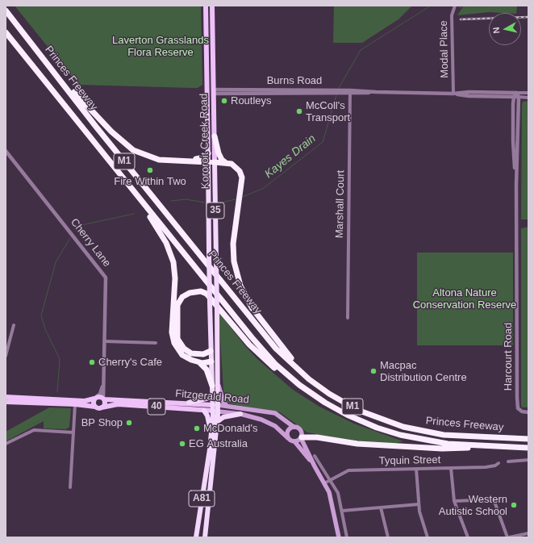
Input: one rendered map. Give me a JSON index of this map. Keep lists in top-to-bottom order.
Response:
{
  "streets": {
    "highway": [
      "Princes Freeway",
      "Kororoit Creek Road",
      "M1",
      "35",
      "Fitzgerald Road",
      "A81"
    ],
    "main road": ["40"],
    "street": [
      "Modal Place",
      "Burns Road",
      "Marshall Court",
      "Cherry Lane",
      "Harcourt Road",
      "Tyquin Street"
    ]
  },
  "crossings": [
    ["Modal Place", "Burns Road"],
    ["Burns Road", "Kororoit Creek Road"],
    ["Burns Road", "Marshall Court"],
    ["Burns Road", "Harcourt Road"],
    ["Kororoit Creek Road", "Fitzgerald Road"],
    ["Kororoit Creek Road", "A81"],
    ["Cherry Lane", "Fitzgerald Road"],
    ["Cherry Lane", "40"],
    ["Fitzgerald Road", "40"],
    ["Fitzgerald Road", "A81"]
  ],
  "water": ["Kayes Drain"],
  "parks": ["Laverton Grasslands Flora Reserve", "Altona Nature Conservation Reserve"],
  "places": [
    "Routleys",
    "McColl's Transport",
    "Fire Within Two",
    "Cherry's Cafe",
    "Macpac Distribution Centre",
    "BP Shop",
    "McDonald's",
    "EG Australia",
    "Western Autistic School"
  ],
  "north": "left"
}
